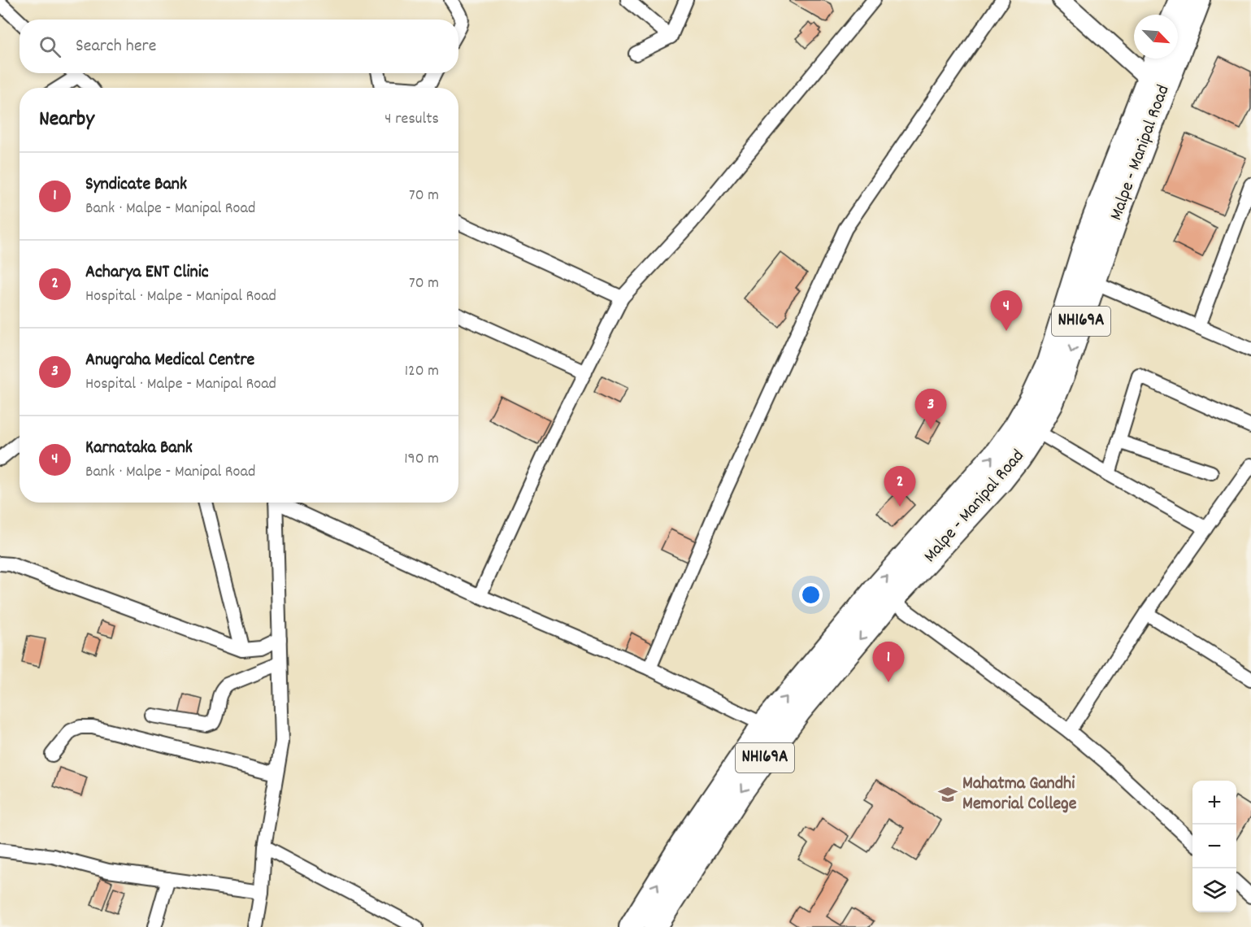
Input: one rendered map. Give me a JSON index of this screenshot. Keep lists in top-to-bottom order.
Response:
{
  "streets": {
    "highway": ["Malpe - Manipal Road", "NH169A"]
  },
  "places": {
    "school or university": ["Mahatma Gandhi Memorial College"]
  },
  "north": "bottom right",
  "page": {
    "search": "Search here",
    "heading": ["Nearby", "4 results"],
    "list": [
      {
        "mark": "1",
        "name": "Syndicate Bank",
        "note": "Bank · Malpe - Manipal Road",
        "value": "70 m"
      },
      {
        "mark": "2",
        "name": "Acharya ENT Clinic",
        "note": "Hospital · Malpe - Manipal Road",
        "value": "70 m"
      },
      {
        "mark": "3",
        "name": "Anugraha Medical Centre",
        "note": "Hospital · Malpe - Manipal Road",
        "value": "120 m"
      },
      {
        "mark": "4",
        "name": "Karnataka Bank",
        "note": "Bank · Malpe - Manipal Road",
        "value": "190 m"
      }
    ],
    "pins": [
      "4",
      "3",
      "2",
      "1"
    ],
    "map_buttons": ["+", "−"]
  }
}
